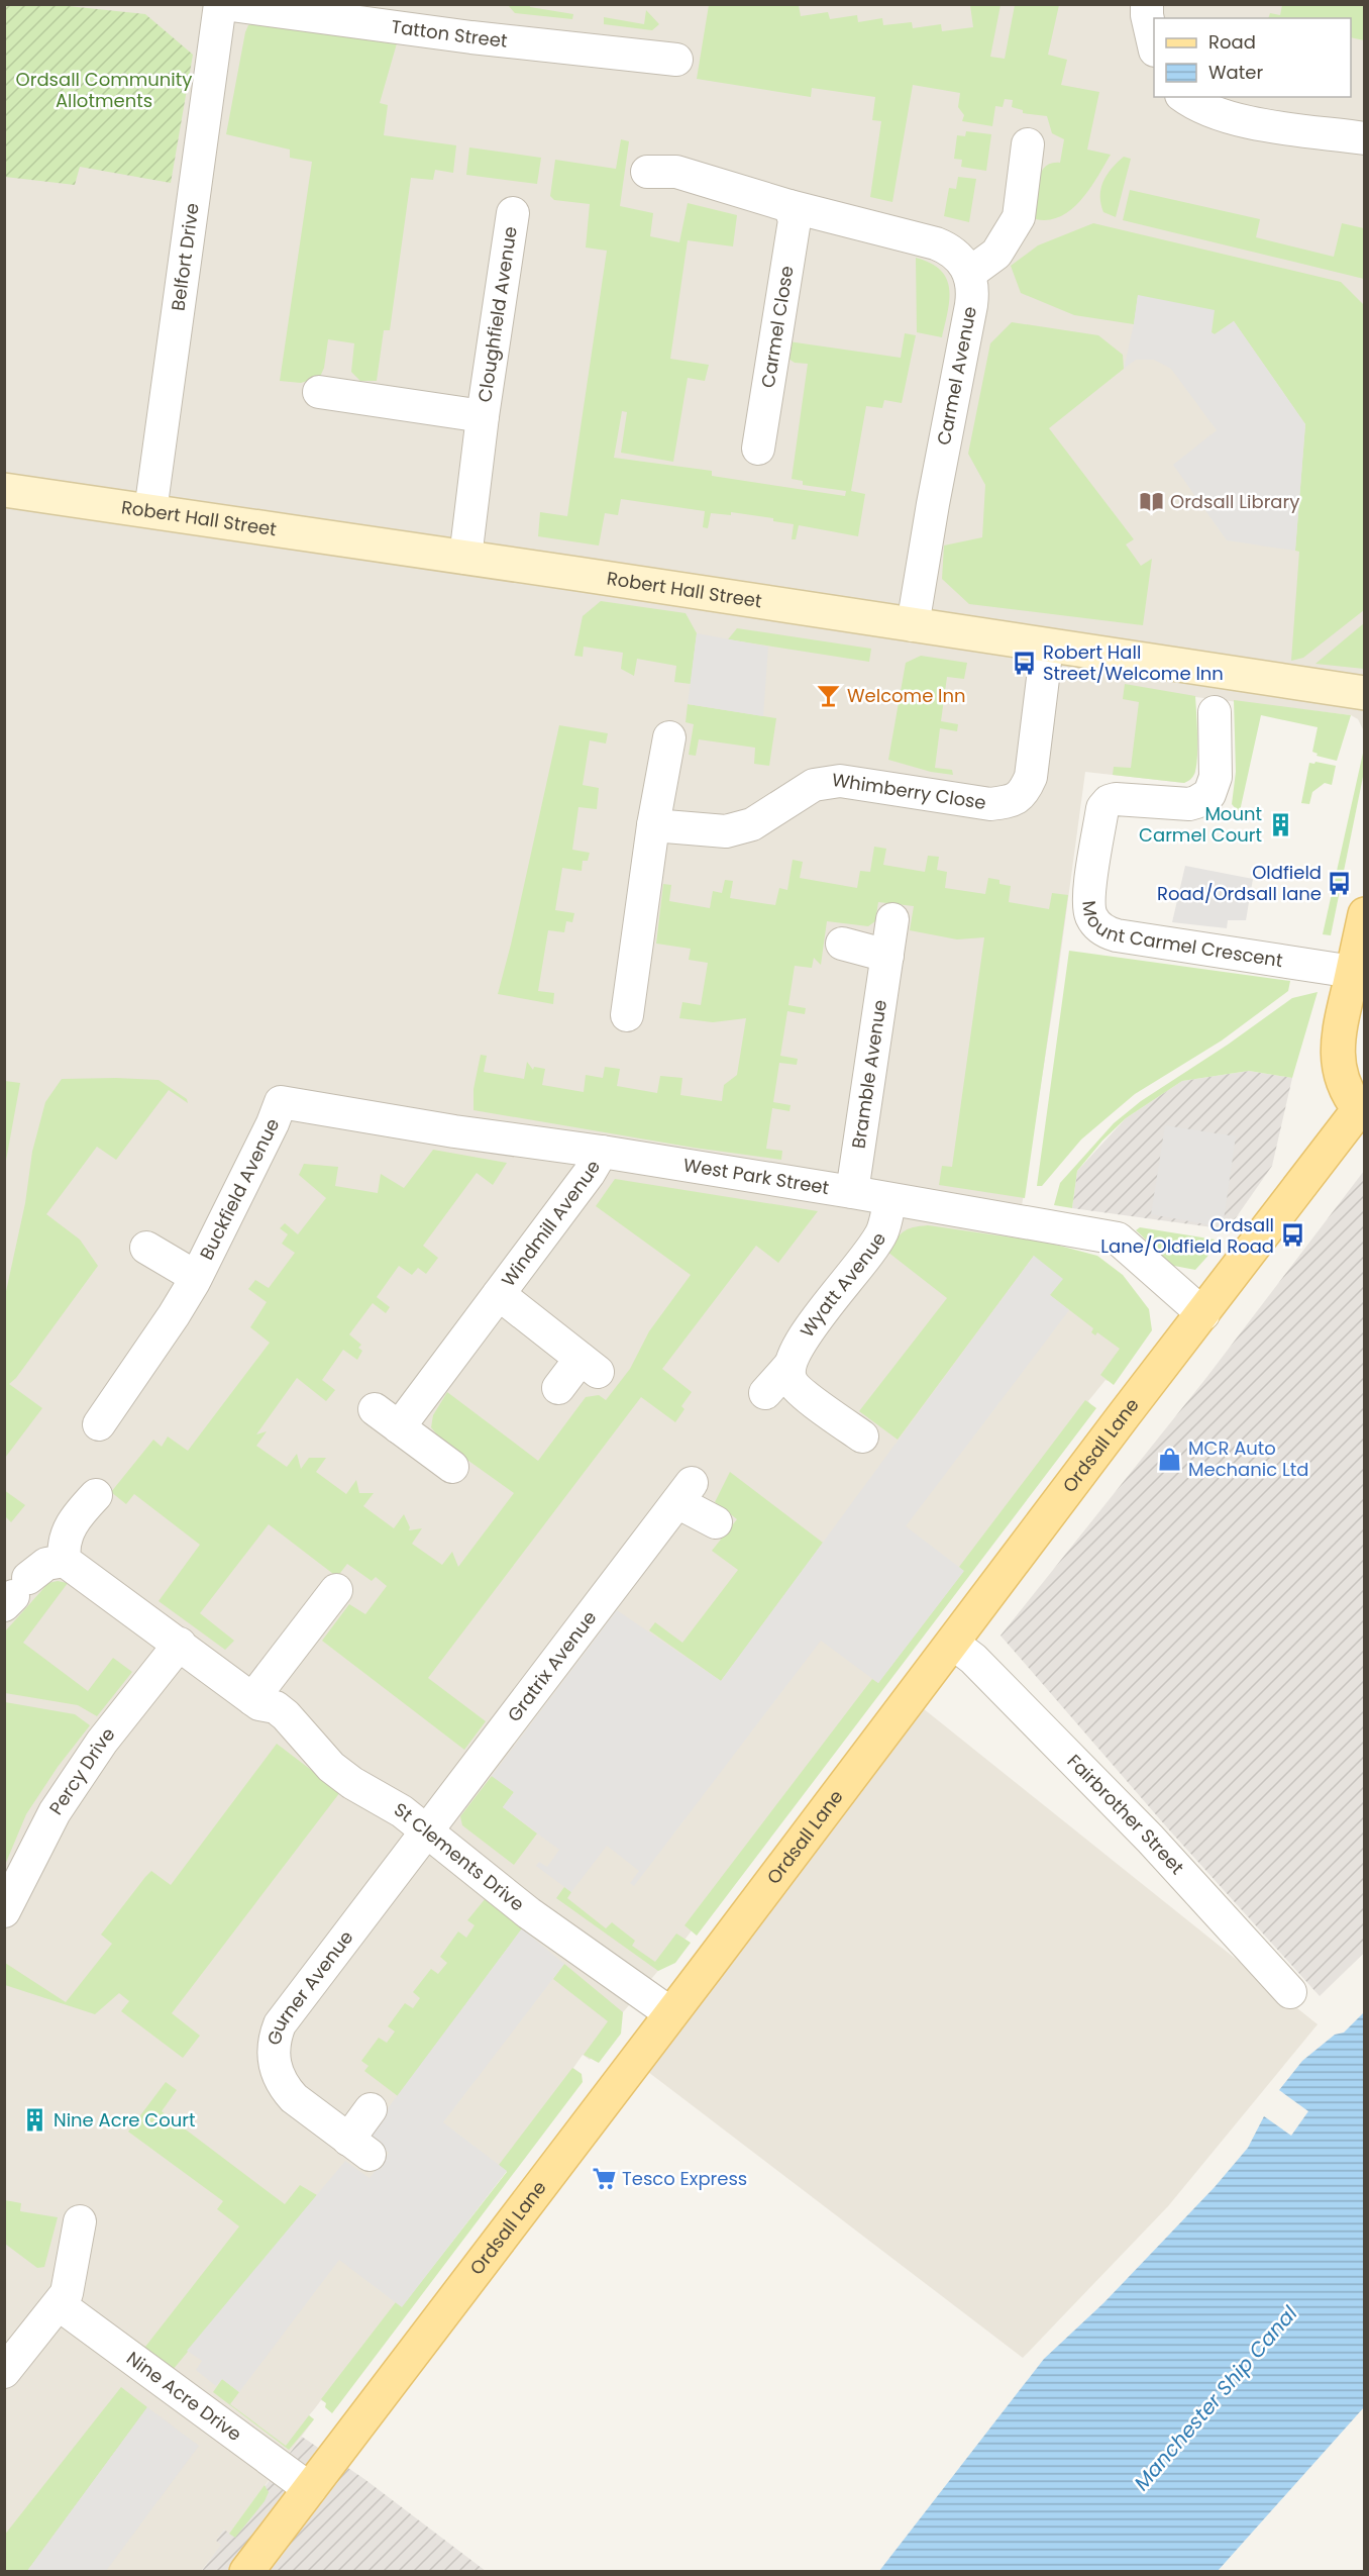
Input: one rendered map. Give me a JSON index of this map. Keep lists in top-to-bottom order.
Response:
{
  "streets": {
    "main road": ["Ordsall Lane"],
    "street": [
      "Tatton Street",
      "Belfort Drive",
      "Cloughfield Avenue",
      "Carmel Close",
      "Carmel Avenue",
      "Robert Hall Street",
      "Whimberry Close",
      "Mount Carmel Crescent",
      "Bramble Avenue",
      "West Park Street",
      "Buckfield Avenue",
      "Windmill Avenue",
      "Wyatt Avenue",
      "Gratrix Avenue",
      "Percy Drive",
      "Fairbrother Street",
      "St Clements Drive",
      "Gurner Avenue",
      "Nine Acre Drive"
    ]
  },
  "crossings": [
    ["Tatton Street", "Belfort Drive"],
    ["Belfort Drive", "Robert Hall Street"],
    ["Cloughfield Avenue", "Robert Hall Street"],
    ["Carmel Avenue", "Robert Hall Street"],
    ["Robert Hall Street", "Whimberry Close"],
    ["Bramble Avenue", "West Park Street"],
    ["West Park Street", "Buckfield Avenue"],
    ["West Park Street", "Windmill Avenue"],
    ["West Park Street", "Wyatt Avenue"],
    ["West Park Street", "Ordsall Lane"],
    ["Ordsall Lane", "Fairbrother Street"],
    ["Ordsall Lane", "St Clements Drive"],
    ["Ordsall Lane", "Nine Acre Drive"],
    ["Gratrix Avenue", "St Clements Drive"],
    ["Gratrix Avenue", "Gurner Avenue"],
    ["Percy Drive", "St Clements Drive"],
    ["St Clements Drive", "Gurner Avenue"]
  ],
  "water": ["Manchester Ship Canal"],
  "parks": ["Ordsall Community Allotments"],
  "places": {
    "library": ["Ordsall Library"],
    "bus stop": ["Robert Hall Street/Welcome Inn", "Oldfield Road/Ordsall lane", "Ordsall Lane/Oldfield Road"],
    "bar": ["Welcome Inn"],
    "building": ["Mount Carmel Court", "Nine Acre Court"],
    "shop": ["MCR Auto Mechanic Ltd"],
    "supermarket": ["Tesco Express"]
  },
  "legend": ["Road", "Water"]
}
